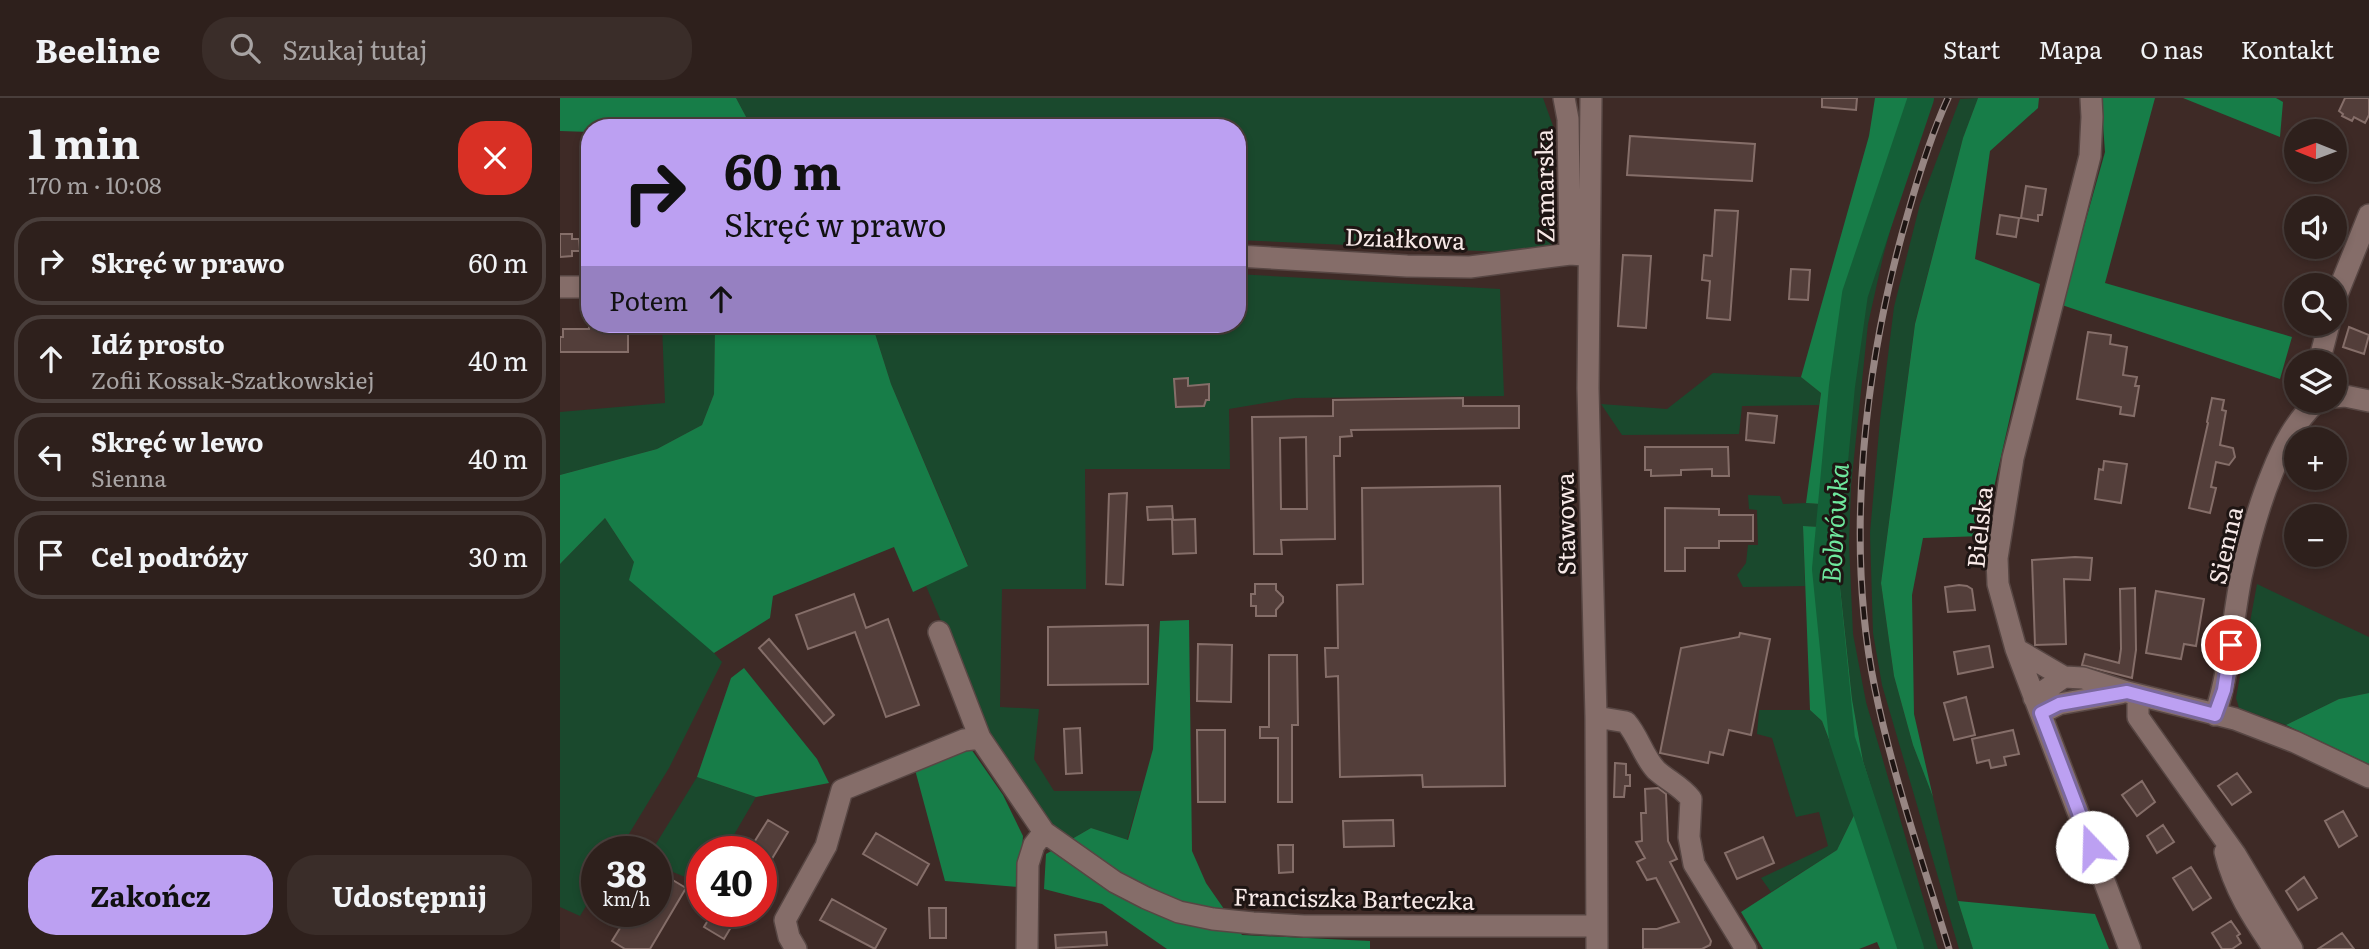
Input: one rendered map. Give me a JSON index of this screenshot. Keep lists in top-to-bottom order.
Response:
{
  "streets": {
    "street": [
      "Zamarska",
      "Działkowa",
      "Stawowa",
      "Bielska",
      "Sienna",
      "Franciszka Barteczka"
    ]
  },
  "crossings": [
    ["Zamarska", "Działkowa"],
    ["Zamarska", "Stawowa"],
    ["Działkowa", "Stawowa"],
    ["Stawowa", "Franciszka Barteczka"]
  ],
  "water": ["Bobrówka"],
  "north": "left",
  "page": {
    "header": "Beeline",
    "search": "Szukaj tutaj",
    "nav": [
      "Start",
      "Mapa",
      "O nas",
      "Kontakt"
    ],
    "heading": ["1 min", "170 m · 10:08"],
    "map_buttons": ["+", "−"],
    "turn": ["60 m", "Skręć w prawo"],
    "list": [
      {
        "name": "Skręć w prawo",
        "value": "60 m"
      },
      {
        "name": "Idź prosto",
        "note": "Zofii Kossak-Szatkowskiej",
        "value": "40 m"
      },
      {
        "name": "Skręć w lewo",
        "note": "Sienna",
        "value": "40 m"
      },
      {
        "name": "Cel podróży",
        "value": "30 m"
      }
    ],
    "then": "Potem",
    "speed": "38 km/h",
    "limit": "40",
    "buttons": ["Zakończ", "Udostępnij"]
  }
}
